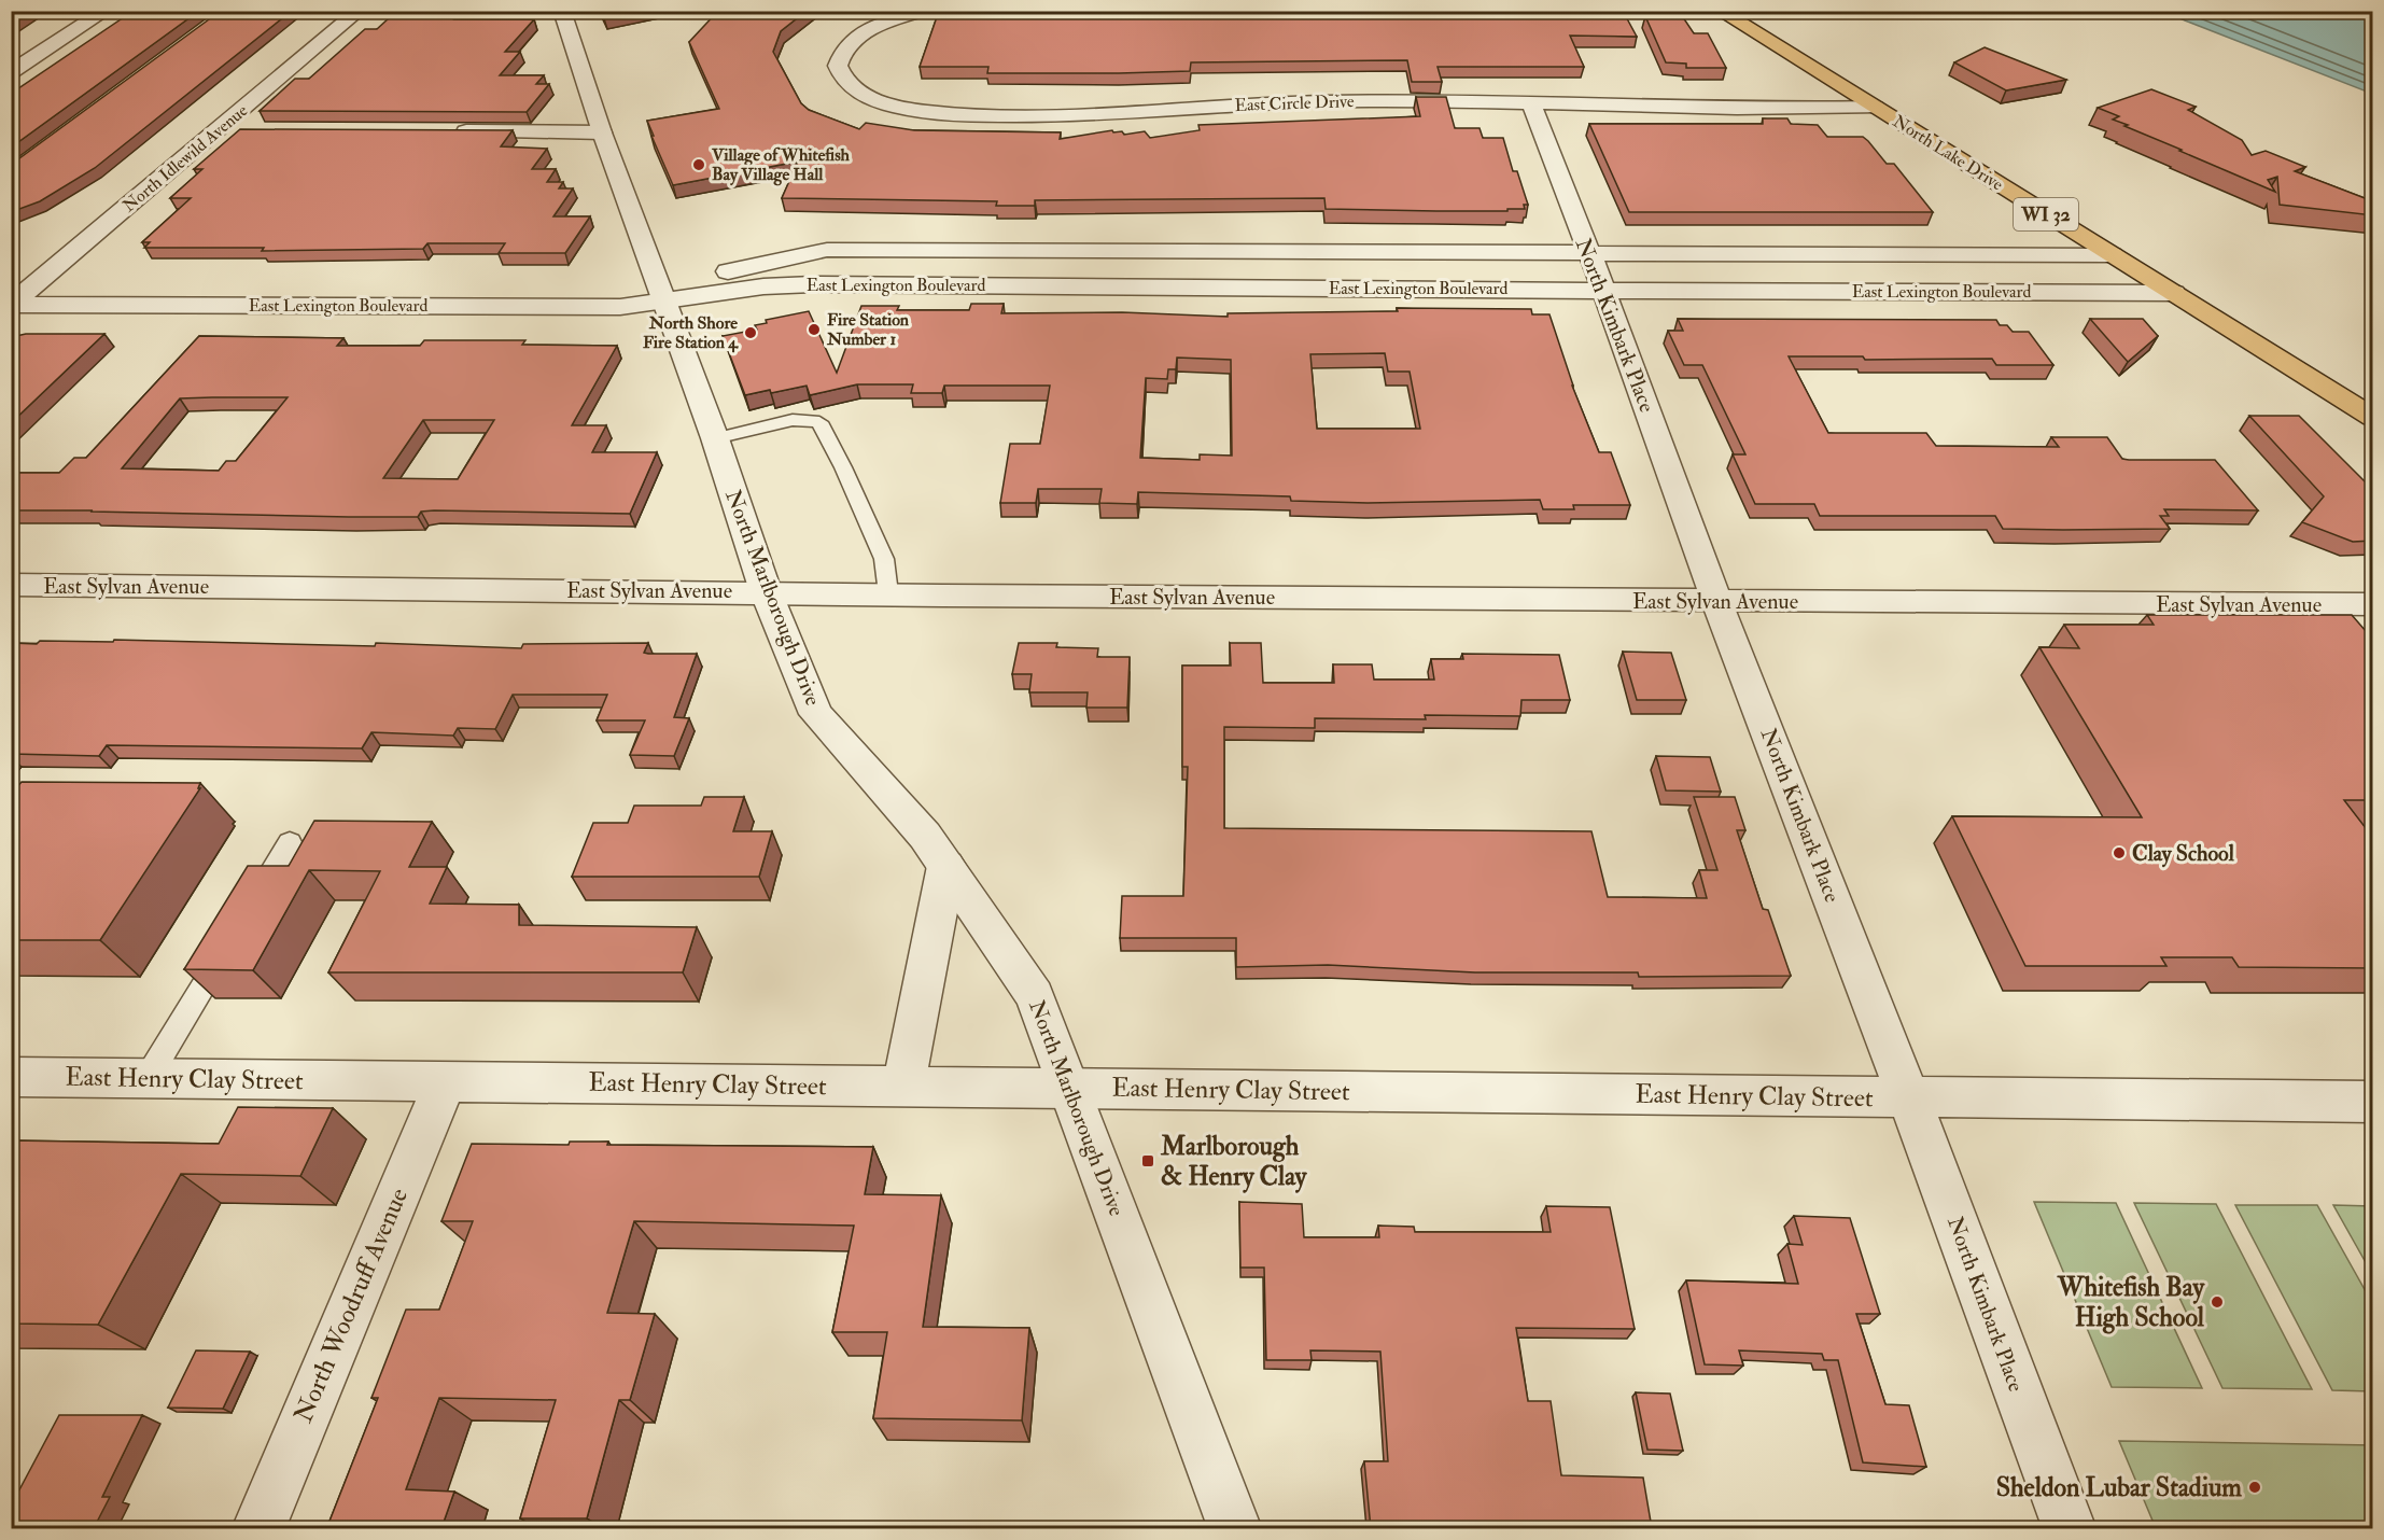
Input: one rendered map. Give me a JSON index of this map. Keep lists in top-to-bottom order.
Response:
{
  "streets": {
    "main road": ["North Lake Drive", "WI 32"],
    "street": [
      "East Circle Drive",
      "North Idlewild Avenue",
      "East Lexington Boulevard",
      "North Kimbark Place",
      "East Sylvan Avenue",
      "North Marlborough Drive",
      "East Henry Clay Street",
      "North Woodruff Avenue"
    ]
  },
  "crossings": [
    ["East Circle Drive", "North Lake Drive"],
    ["East Circle Drive", "North Kimbark Place"],
    ["North Lake Drive", "East Lexington Boulevard"],
    ["North Idlewild Avenue", "East Lexington Boulevard"],
    ["East Lexington Boulevard", "North Kimbark Place"],
    ["East Lexington Boulevard", "North Marlborough Drive"],
    ["North Kimbark Place", "East Sylvan Avenue"],
    ["North Kimbark Place", "East Henry Clay Street"],
    ["East Sylvan Avenue", "North Marlborough Drive"],
    ["North Marlborough Drive", "East Henry Clay Street"],
    ["East Henry Clay Street", "North Woodruff Avenue"]
  ],
  "places": {
    "other": [
      "Village of Whitefish Bay Village Hall",
      "Fire Station Number 1",
      "North Shore Fire Station 4",
      "Clay School",
      "Whitefish Bay High School",
      "Sheldon Lubar Stadium"
    ],
    "transit": ["Marlborough & Henry Clay"]
  }
}
